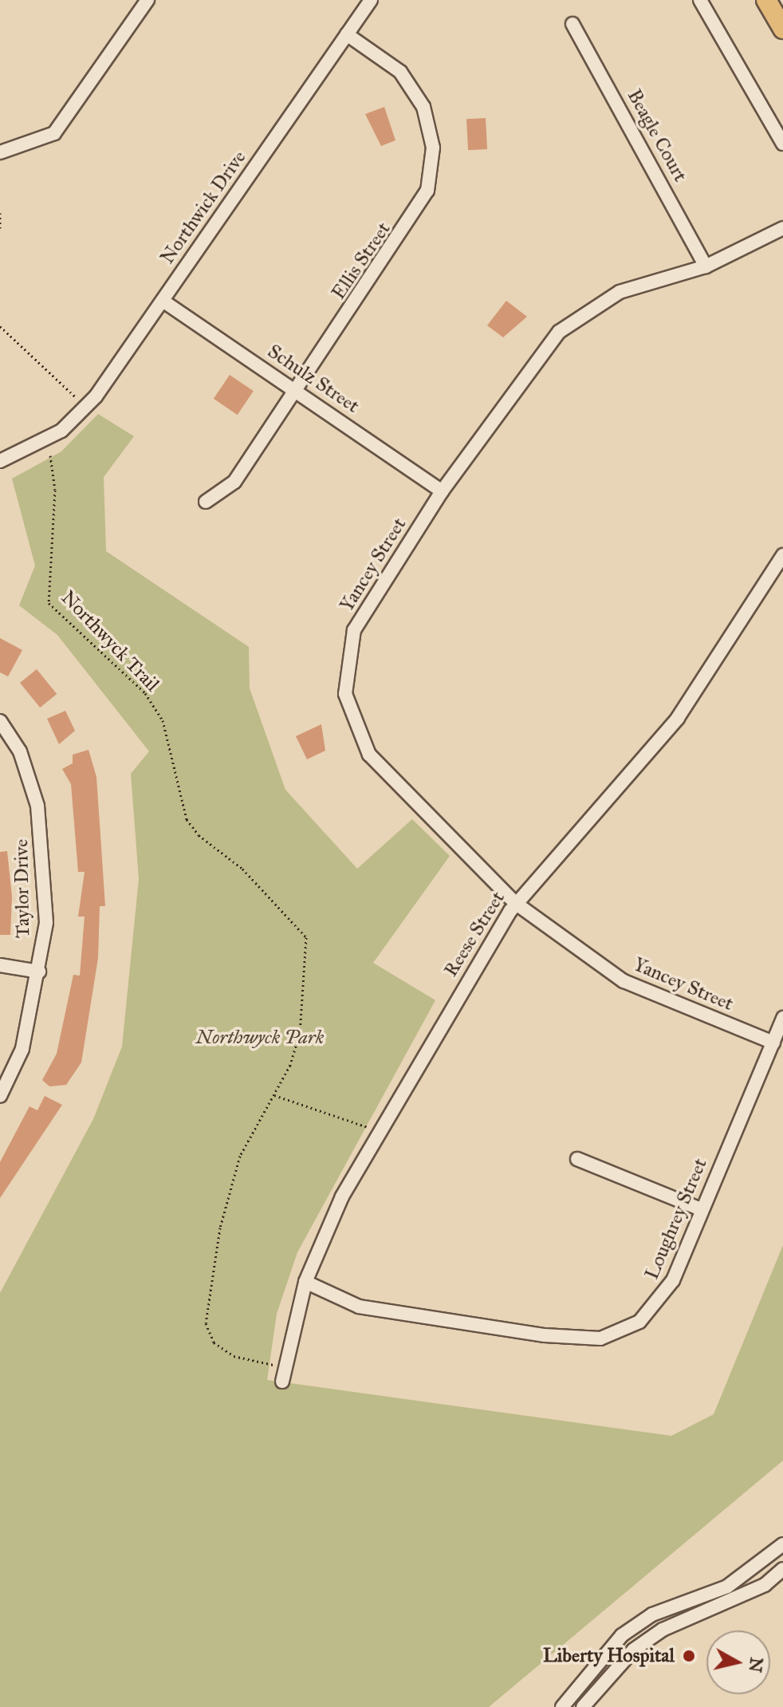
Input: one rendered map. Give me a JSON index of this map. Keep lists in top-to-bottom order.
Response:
{
  "streets": {
    "street": [
      "Beagle Court",
      "Northwick Drive",
      "Ellis Street",
      "Schulz Street",
      "Yancey Street",
      "Taylor Drive",
      "Reese Street",
      "Loughrey Street"
    ],
    "path": ["Northwyck Trail"]
  },
  "crossings": [
    ["Beagle Court", "Yancey Street"],
    ["Northwick Drive", "Ellis Street"],
    ["Northwick Drive", "Schulz Street"],
    ["Ellis Street", "Schulz Street"],
    ["Schulz Street", "Yancey Street"],
    ["Yancey Street", "Reese Street"],
    ["Yancey Street", "Loughrey Street"],
    ["Northwyck Trail", "Reese Street"],
    ["Reese Street", "Loughrey Street"]
  ],
  "parks": ["Northwyck Park"],
  "places": ["Liberty Hospital"],
  "north": "right"
}
